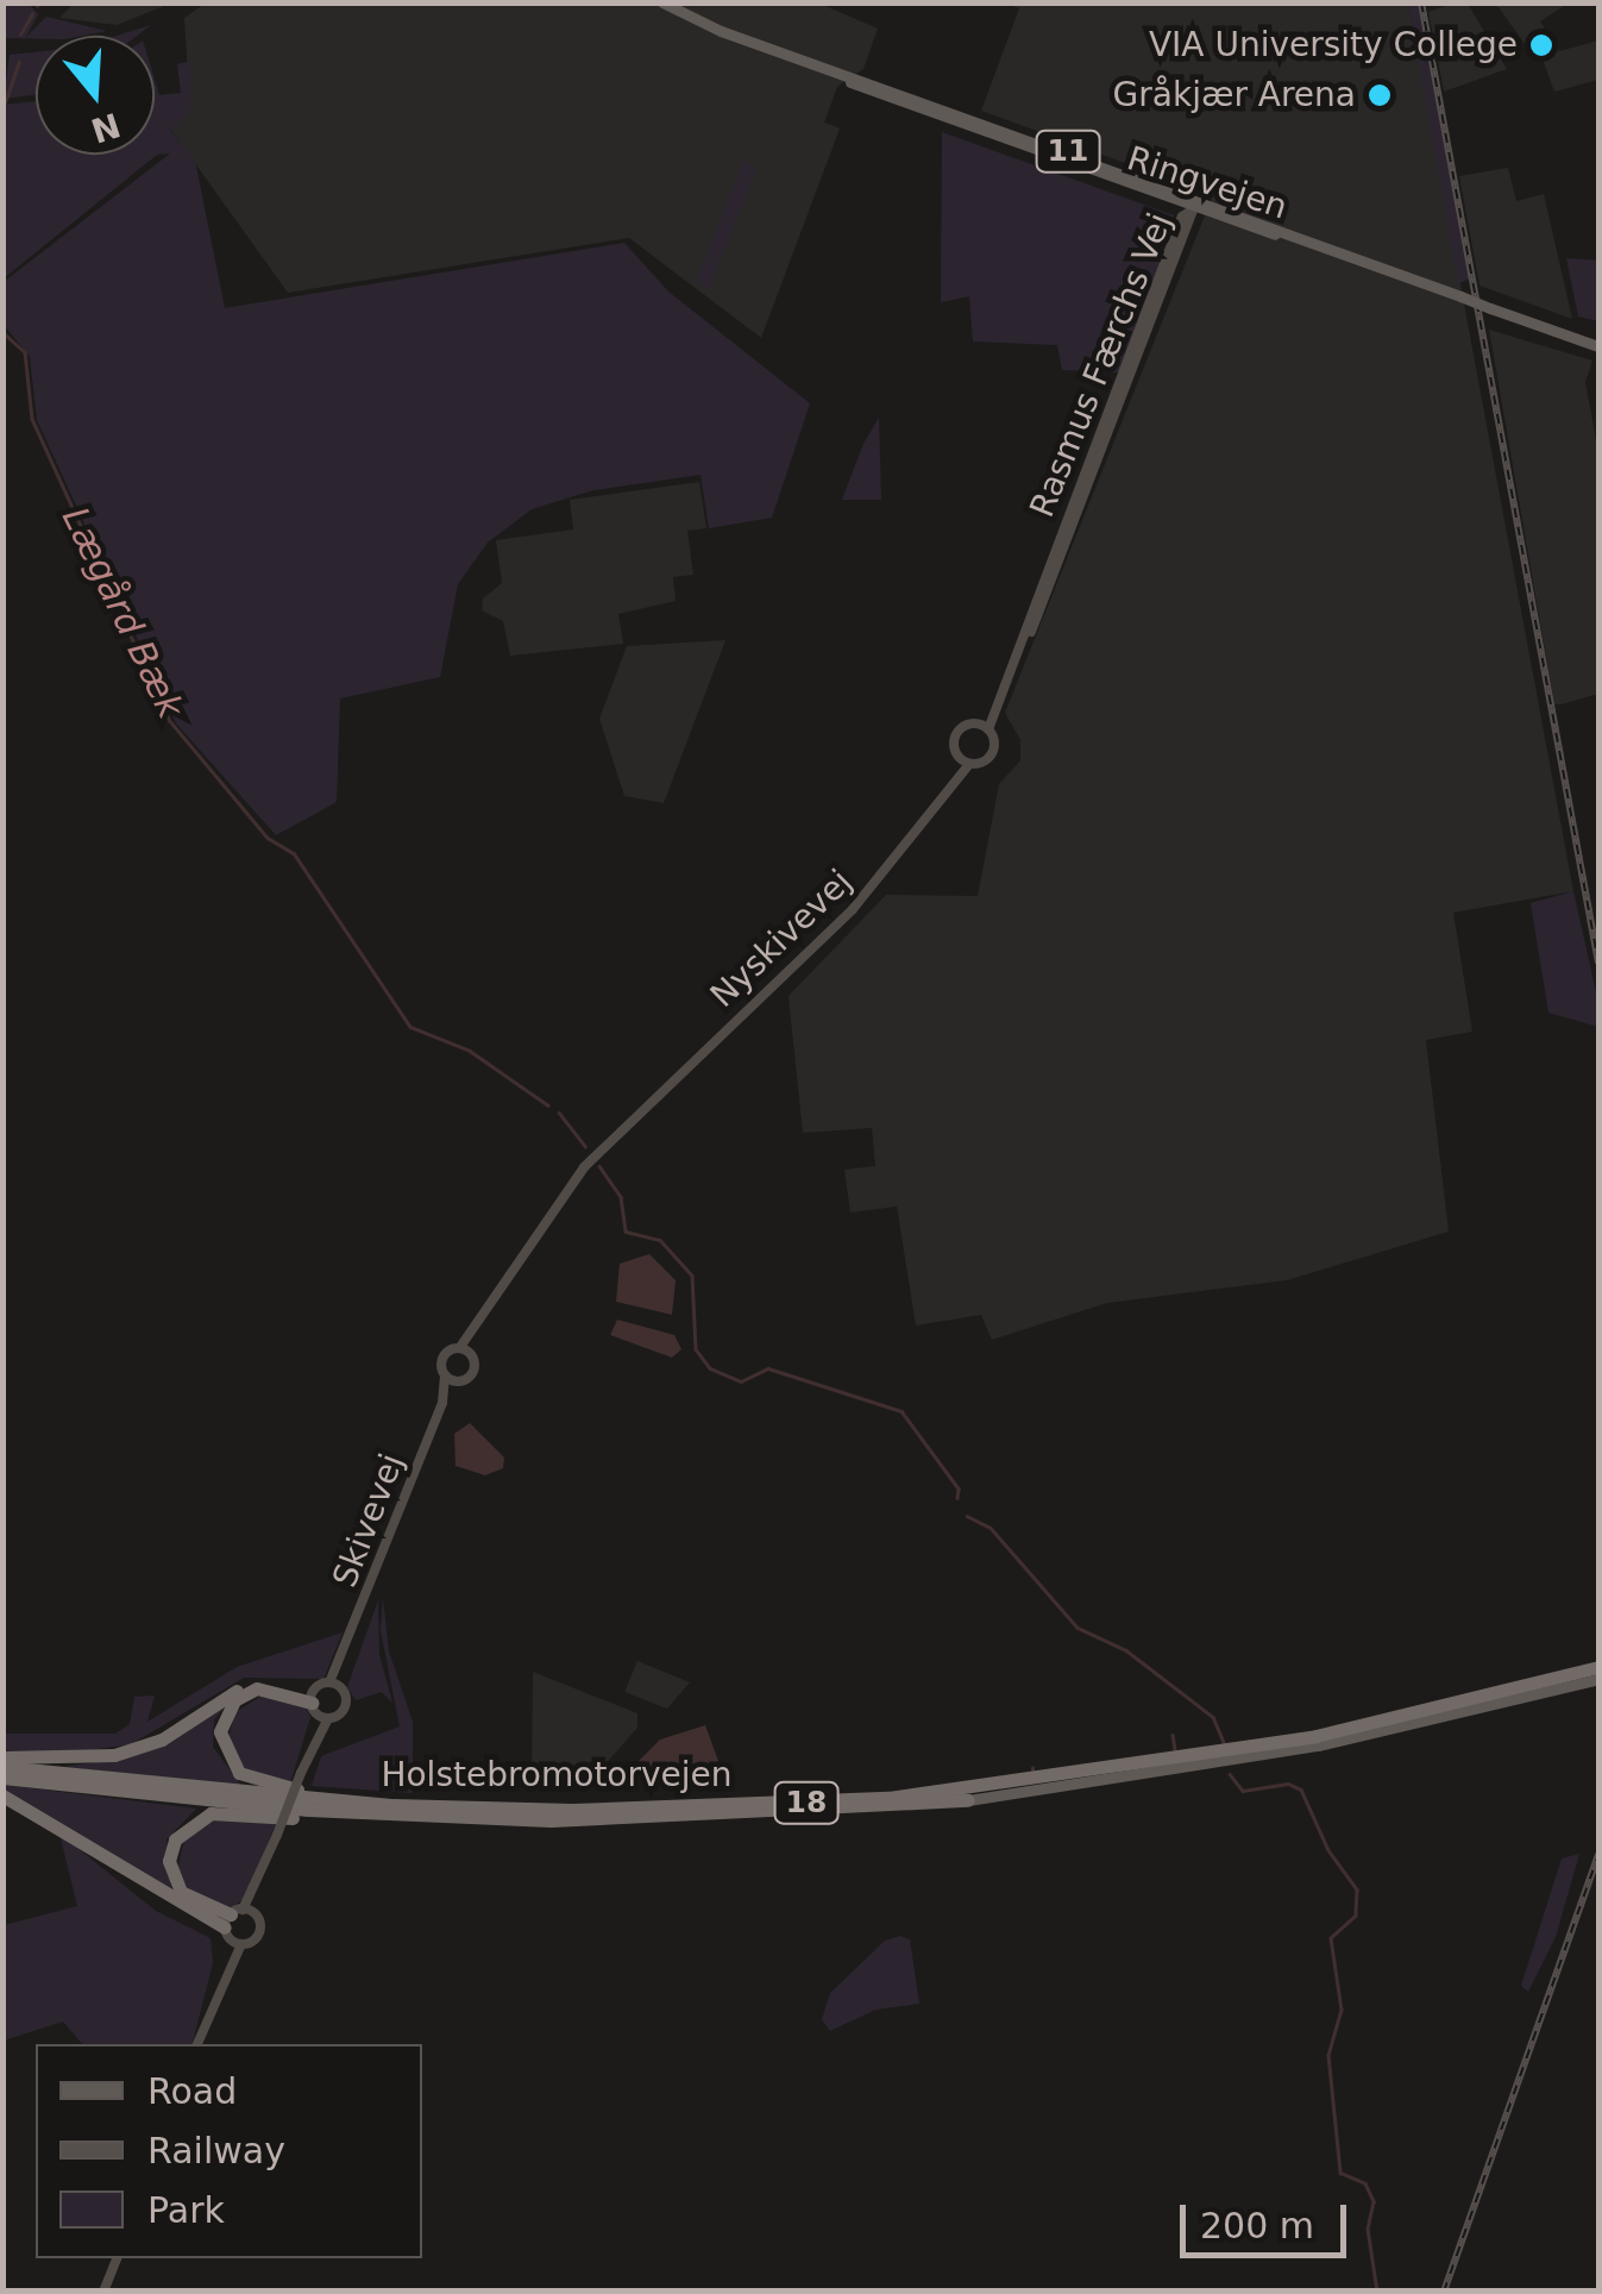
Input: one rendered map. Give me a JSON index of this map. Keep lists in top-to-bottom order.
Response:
{
  "streets": {
    "highway": ["Holstebromotorvejen", "18"],
    "main road": [
      "11",
      "Ringvejen",
      "Rasmus Færchs Vej",
      "Nyskivevej",
      "Skivevej"
    ]
  },
  "crossings": [
    ["Ringvejen", "Rasmus Færchs Vej"],
    ["Nyskivevej", "Skivevej"]
  ],
  "water": ["Lægård Bæk"],
  "places": ["VIA University College", "Gråkjær Arena"],
  "legend": ["Road", "Railway", "Park"],
  "scale_bar": "200 m",
  "north": "bottom"
}
